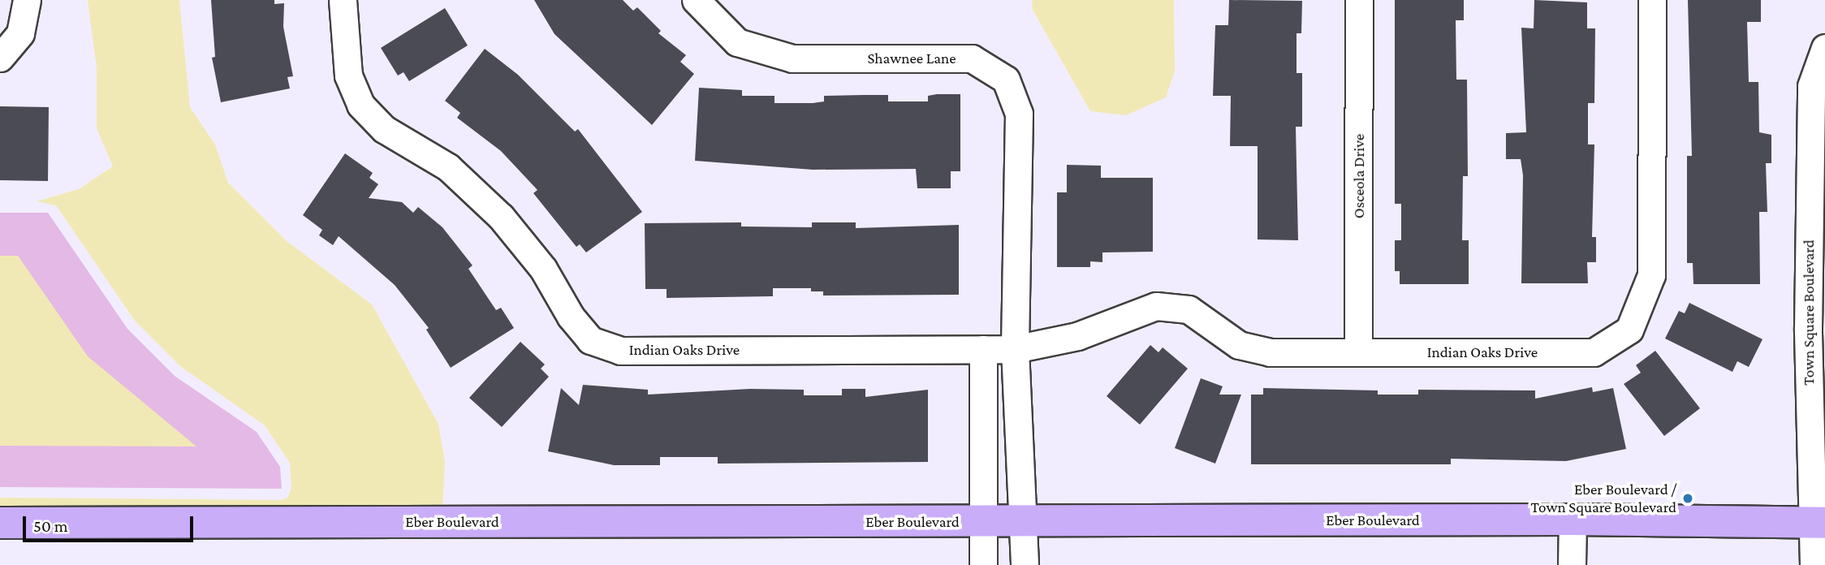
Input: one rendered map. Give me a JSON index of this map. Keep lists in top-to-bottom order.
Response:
{
  "streets": {
    "street": [
      "Shawnee Lane",
      "Osceola Drive",
      "Town Square Boulevard",
      "Indian Oaks Drive",
      "Eber Boulevard"
    ]
  },
  "crossings": [
    ["Shawnee Lane", "Indian Oaks Drive"],
    ["Osceola Drive", "Indian Oaks Drive"],
    ["Town Square Boulevard", "Eber Boulevard"]
  ],
  "places": ["Eber Boulevard / Town Square Boulevard"],
  "scale_bar": "50 m"
}
